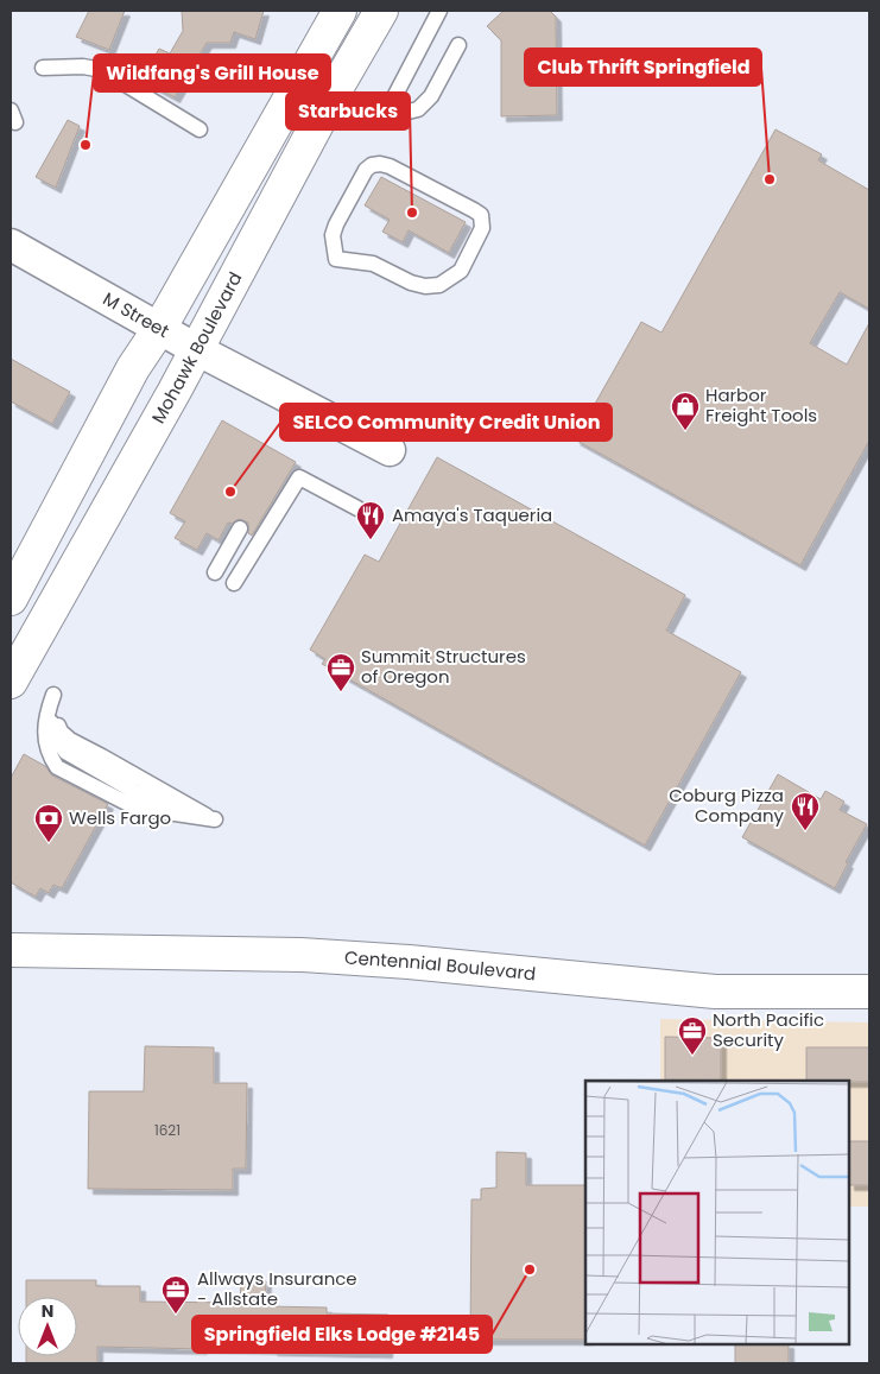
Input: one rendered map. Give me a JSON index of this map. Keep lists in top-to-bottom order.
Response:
{
  "streets": {
    "main road": ["Mohawk Boulevard", "Centennial Boulevard"],
    "street": ["M Street"]
  },
  "crossings": [
    ["M Street", "Mohawk Boulevard"]
  ],
  "places": {
    "other": [
      "Wildfang's Grill House",
      "Club Thrift Springfield",
      "Starbucks",
      "SELCO Community Credit Union",
      "Springfield Elks Lodge #2145"
    ],
    "shop": ["Harbor Freight Tools"],
    "restaurant": ["Amaya's Taqueria", "Coburg Pizza Company"],
    "office": ["Summit Structures of Oregon", "North Pacific Security", "Allways Insurance - Allstate"],
    "bank": ["Wells Fargo"]
  },
  "house_numbers": ["1621"],
  "north": "top"
}
